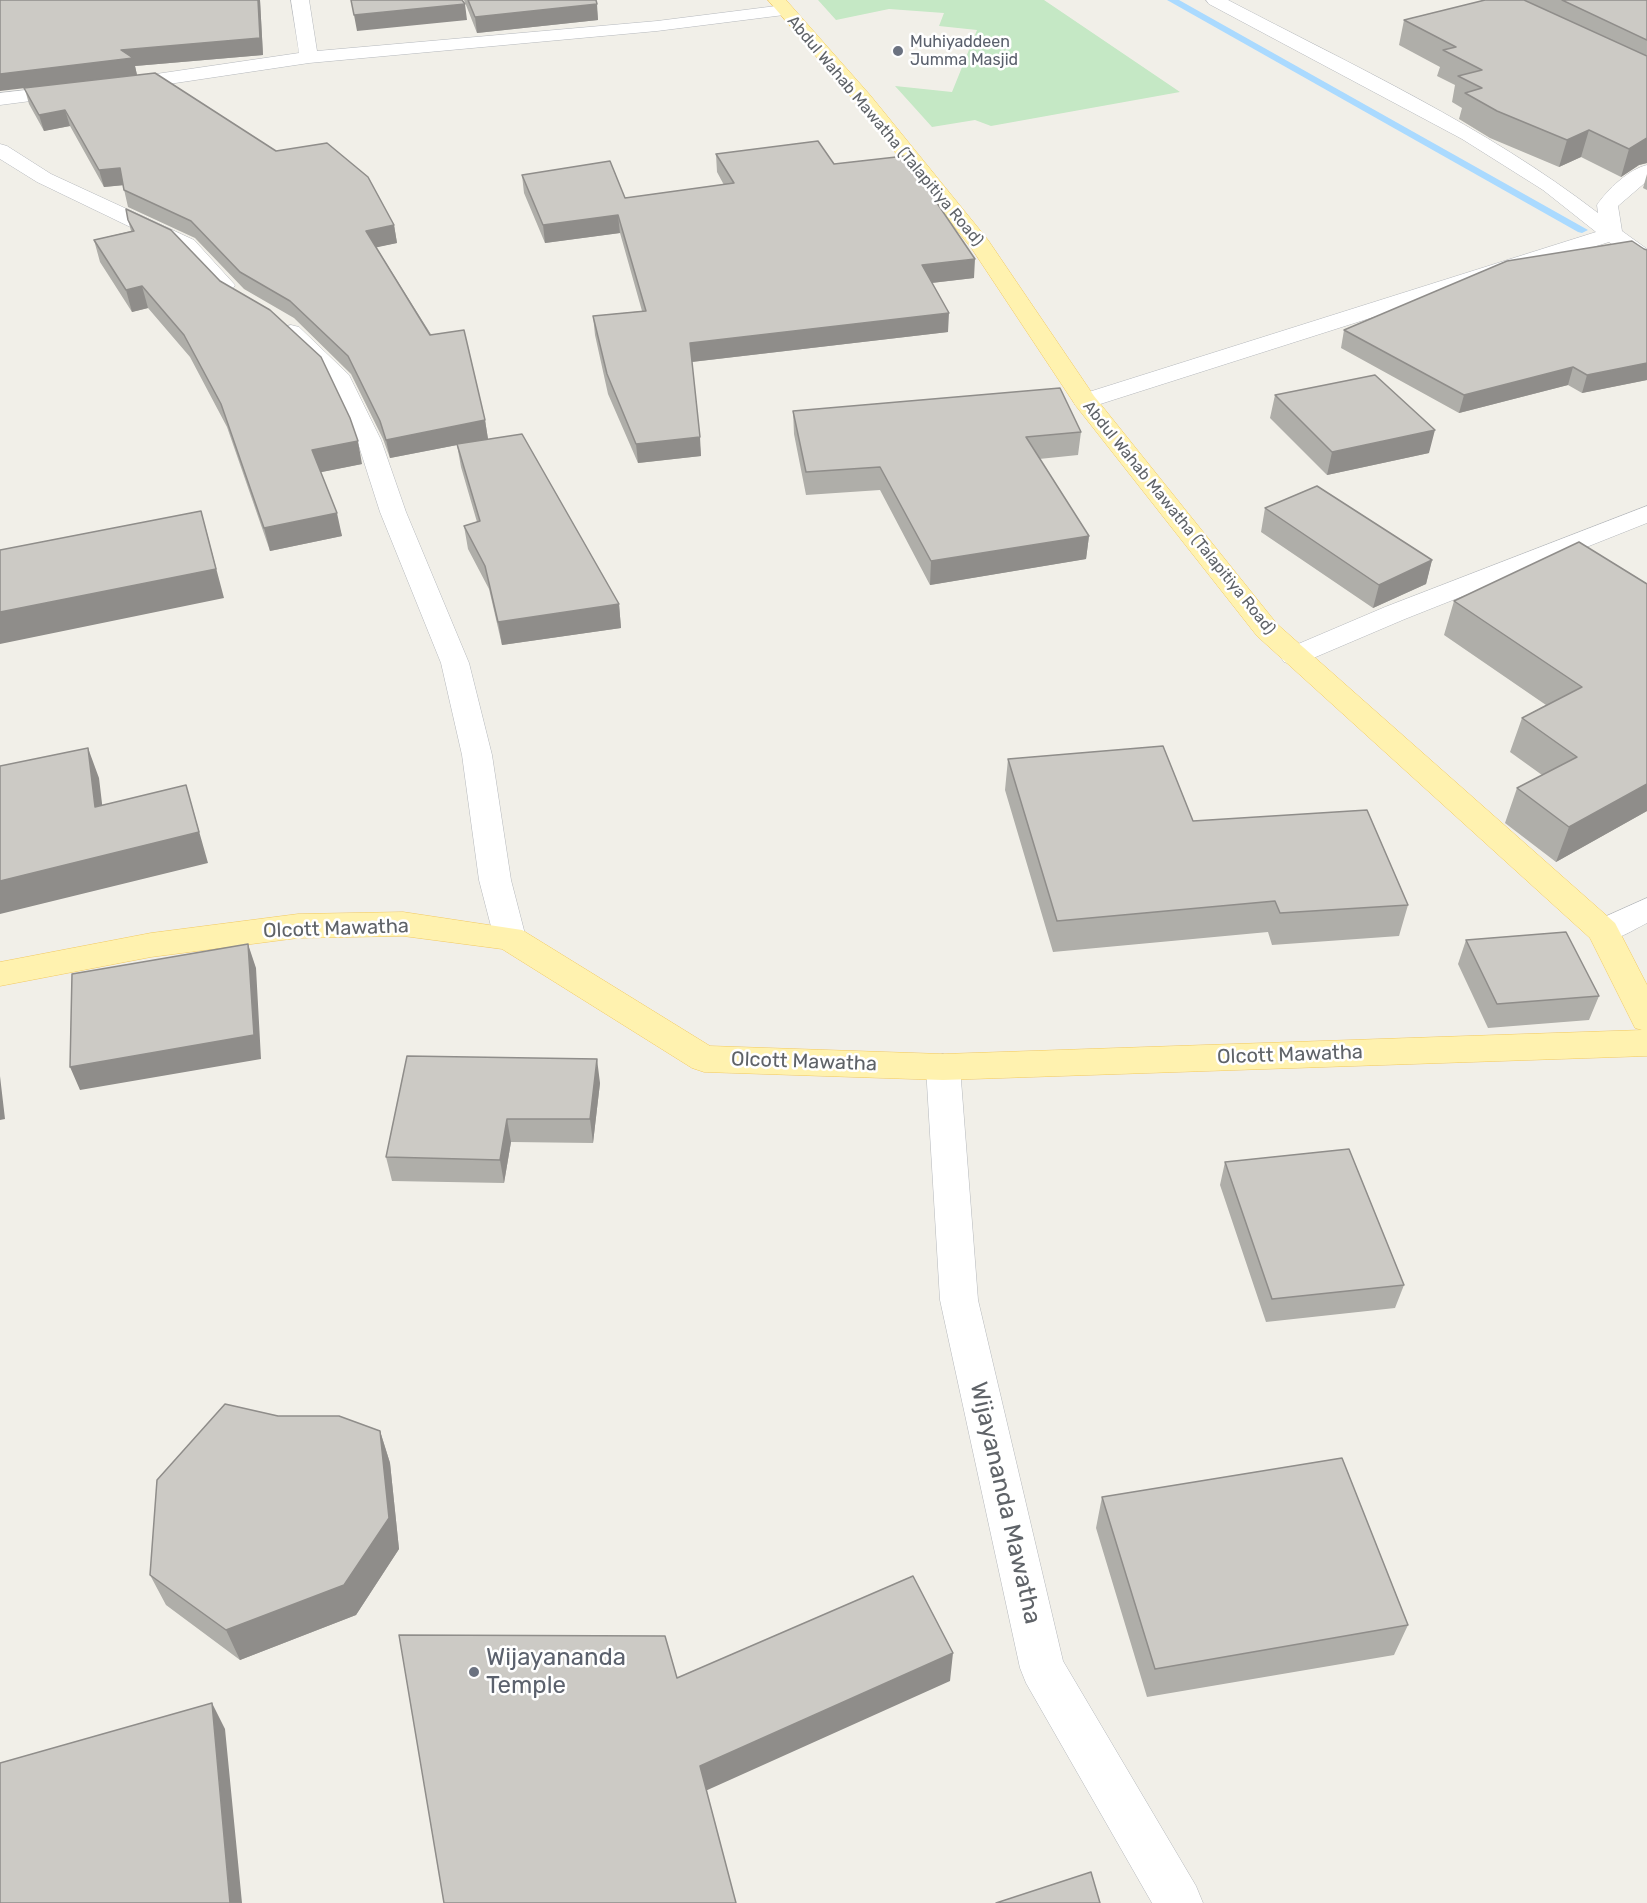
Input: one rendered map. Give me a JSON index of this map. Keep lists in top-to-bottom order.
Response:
{
  "streets": {
    "main road": ["Abdul Wahab Mawatha (Talapitiya Road)", "Olcott Mawatha"],
    "street": ["Wijayananda Mawatha"]
  },
  "crossings": [
    ["Olcott Mawatha", "Wijayananda Mawatha"]
  ],
  "places": ["Muhiyaddeen Jumma Masjid", "Wijayananda Temple"]
}
